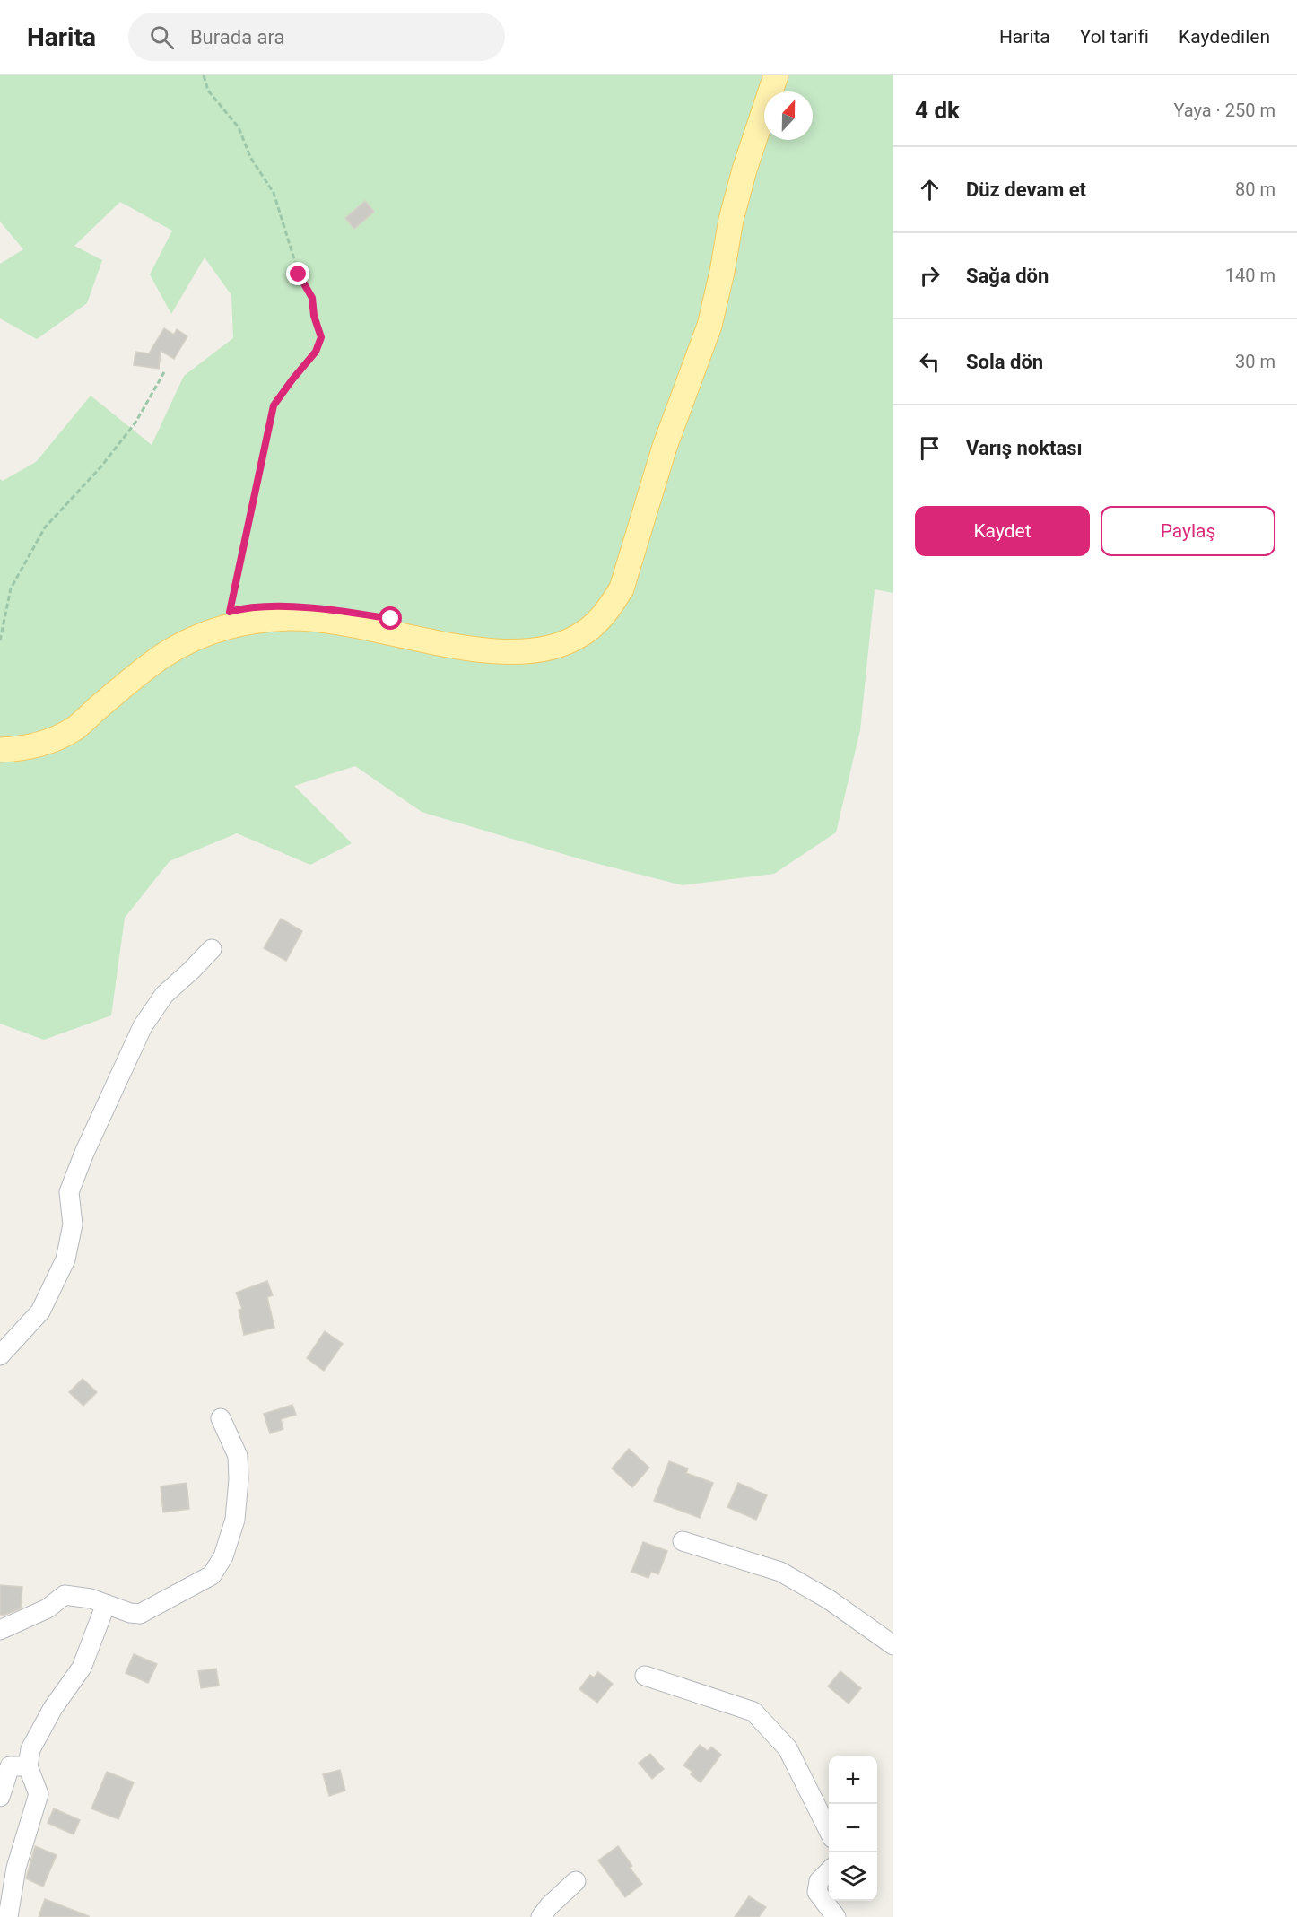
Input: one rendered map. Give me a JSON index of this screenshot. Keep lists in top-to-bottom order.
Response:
{
  "north": "top",
  "page": {
    "header": "Harita",
    "search": "Burada ara",
    "nav": ["Harita", "Yol tarifi", "Kaydedilen"],
    "heading": ["4 dk", "Yaya · 250 m"],
    "list": [
      ["Düz devam et", "80 m"],
      ["Sağa dön", "140 m"],
      ["Sola dön", "30 m"],
      "Varış noktası"
    ],
    "buttons": ["Kaydet", "Paylaş"],
    "map_buttons": ["+", "−"]
  }
}
